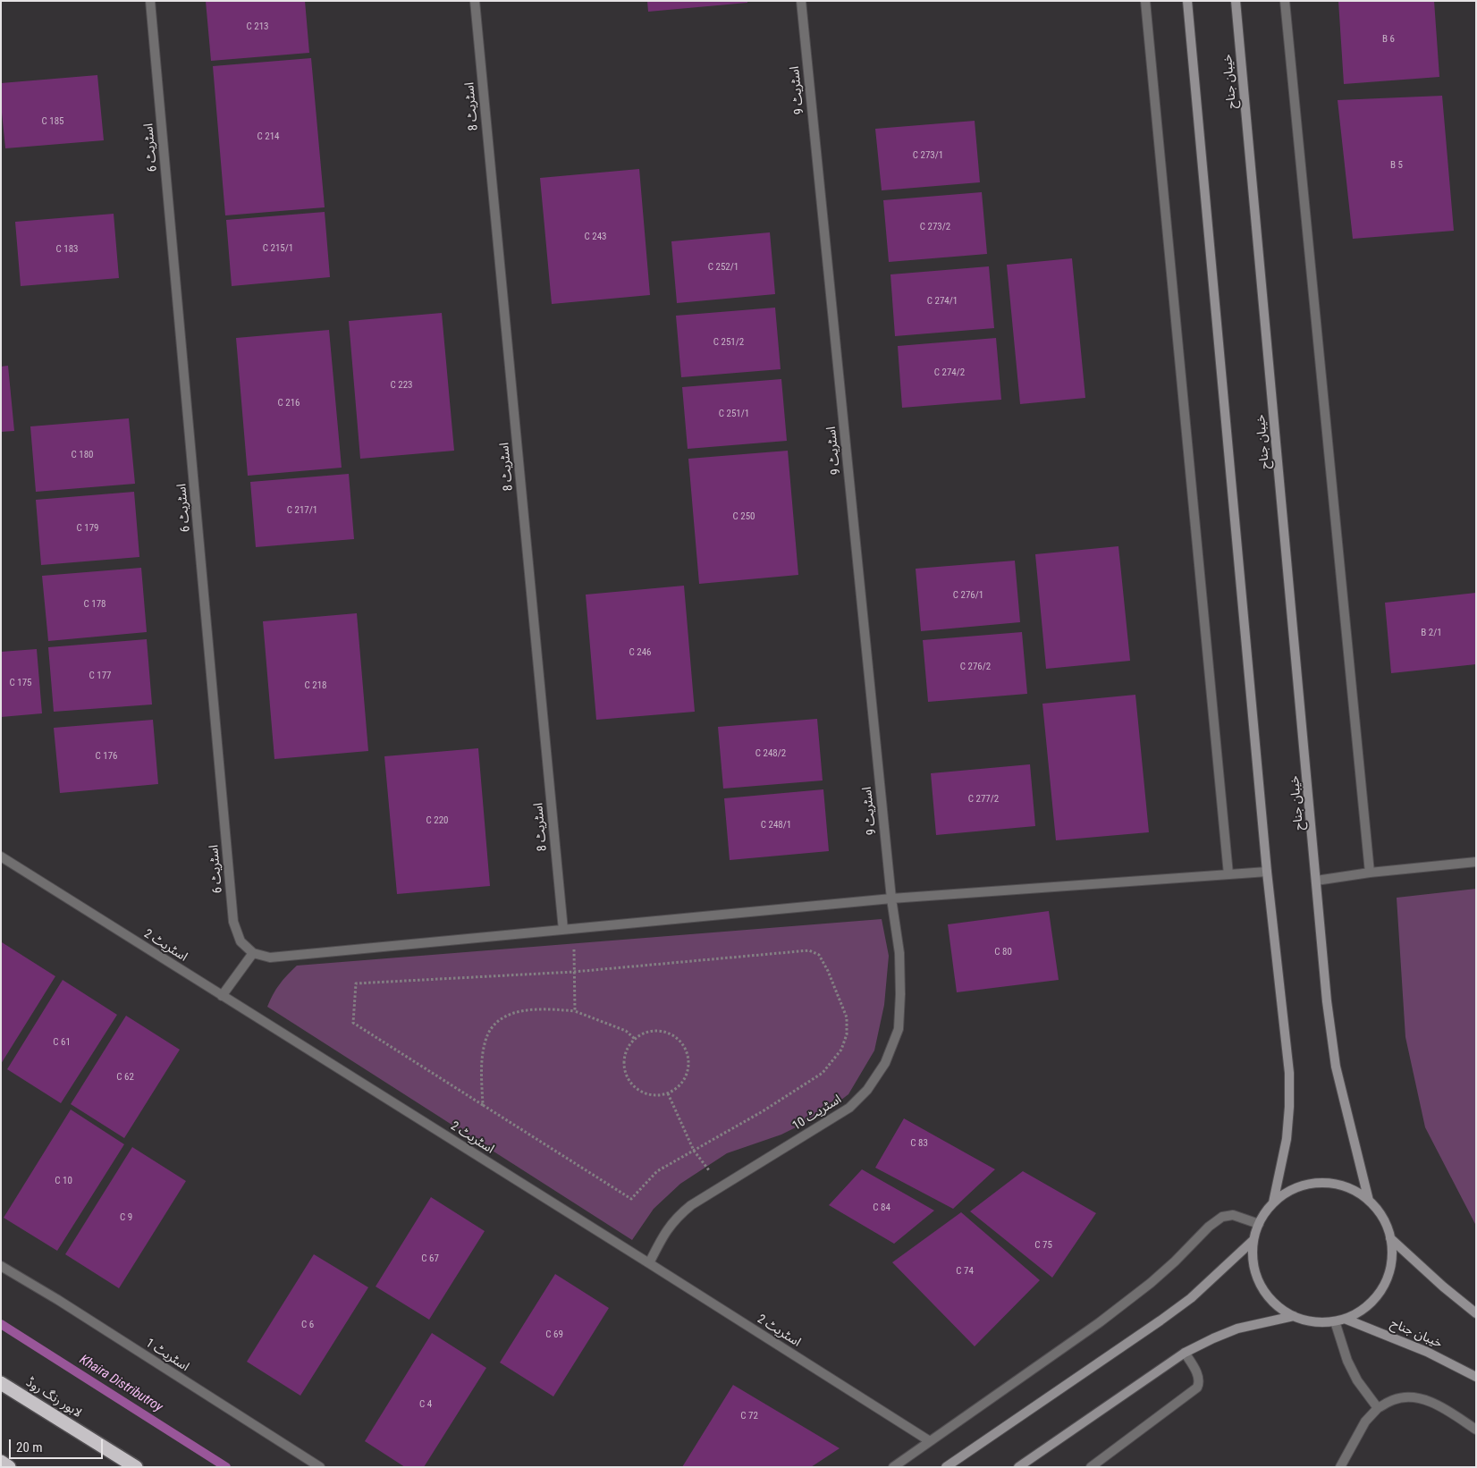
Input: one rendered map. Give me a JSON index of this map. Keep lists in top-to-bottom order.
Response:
{
  "streets": {
    "highway": ["لاہور رنگ روڈ"],
    "main road": ["خیبان جناح"],
    "street": [
      "اسٹریٹ 9",
      "اسٹریٹ 8",
      "اسٹریٹ 6",
      "اسٹریٹ 2",
      "اسٹریٹ 10",
      "اسٹریٹ 1"
    ]
  },
  "crossings": [
    ["اسٹریٹ 9", "اسٹریٹ 10"],
    ["اسٹریٹ 2", "اسٹریٹ 10"]
  ],
  "water": ["Khaira Distributroy"],
  "house_numbers": [
    "C 213",
    "B 6",
    "C 185",
    "C 214",
    "C 273/1",
    "B 5",
    "C 273/2",
    "C 243",
    "C 215/1",
    "C 183",
    "C 252/1",
    "C 274/1",
    "C 251/2",
    "C 274/2",
    "C 223",
    "C 216",
    "C 251/1",
    "C 180",
    "C 217/1",
    "C 250",
    "C 179",
    "C 276/1",
    "C 178",
    "B 2/1",
    "C 246",
    "C 276/2",
    "C 177",
    "C 175",
    "C 218",
    "C 248/2",
    "C 176",
    "C 277/2",
    "C 220",
    "C 248/1",
    "C 80",
    "C 61",
    "C 62",
    "C 83",
    "C 10",
    "C 84",
    "C 9",
    "C 75",
    "C 67",
    "C 74",
    "C 6",
    "C 69",
    "C 4",
    "C 72"
  ],
  "scale_bar": "20 m"
}
